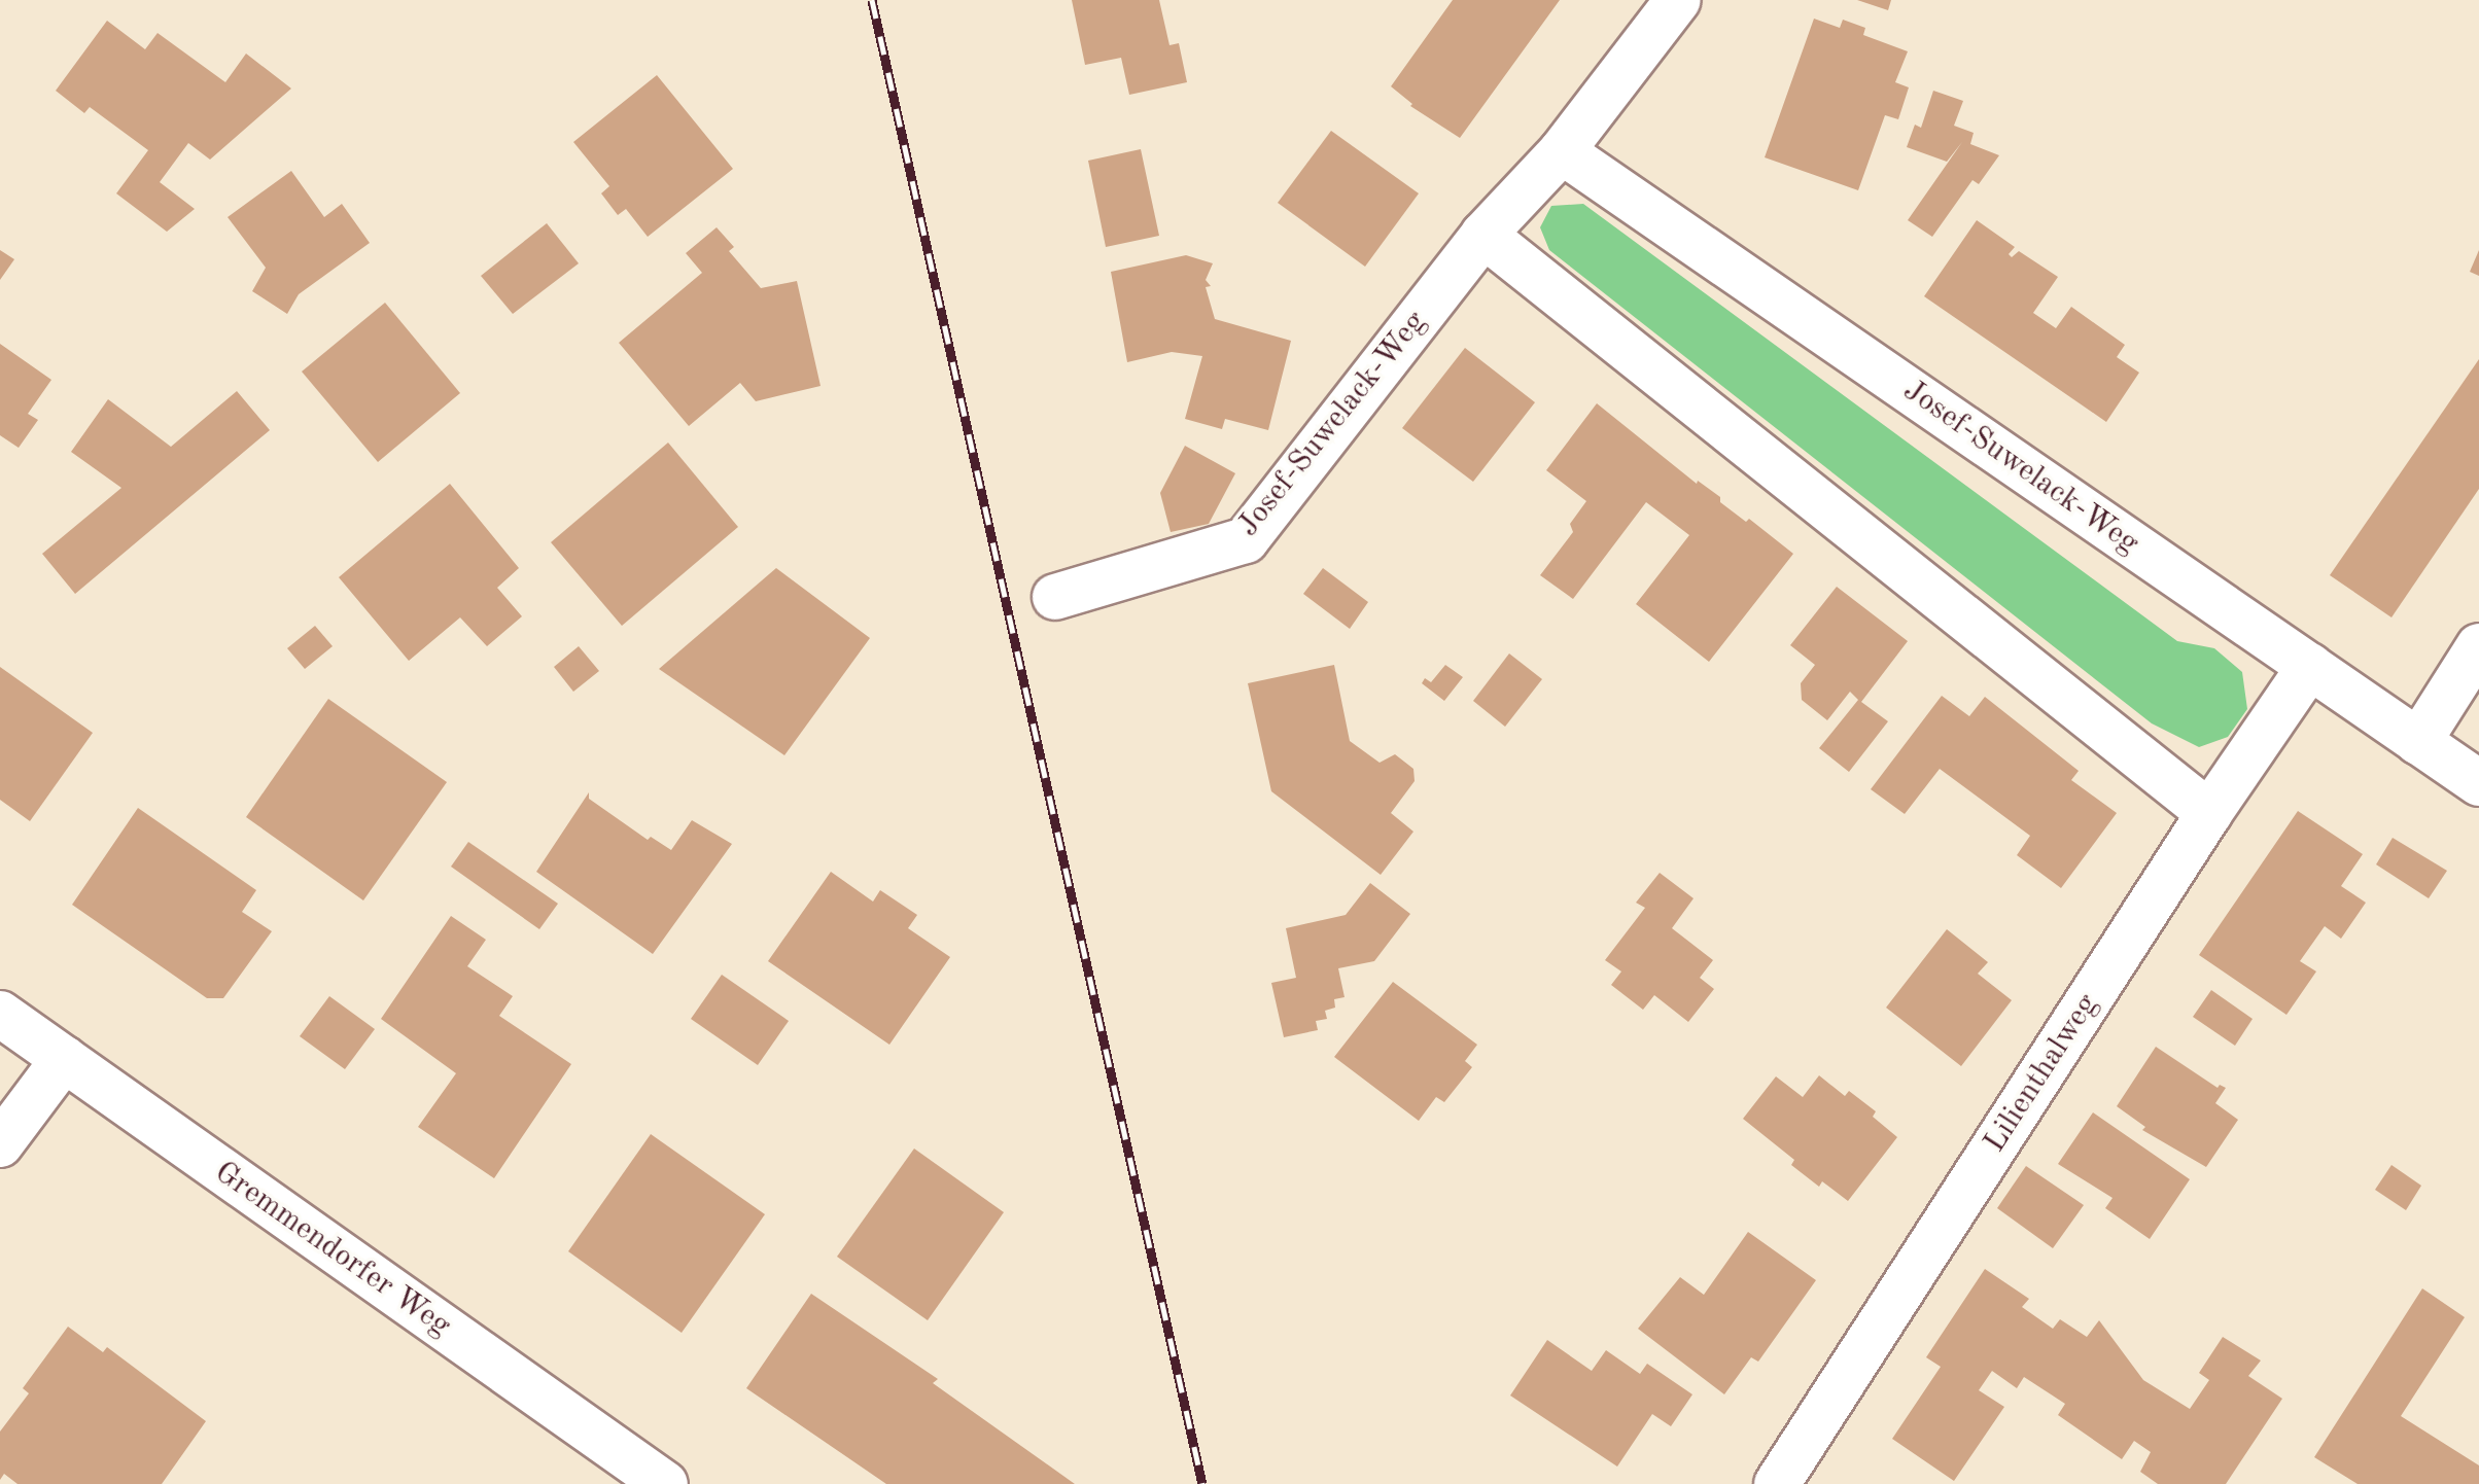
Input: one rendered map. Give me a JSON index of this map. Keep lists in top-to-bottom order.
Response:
{
  "streets": {
    "street": ["Josef-Suwelack-Weg", "Lilienthalweg", "Gremmendorfer Weg"]
  },
  "crossings": [
    ["Josef-Suwelack-Weg", "Lilienthalweg"]
  ]
}
